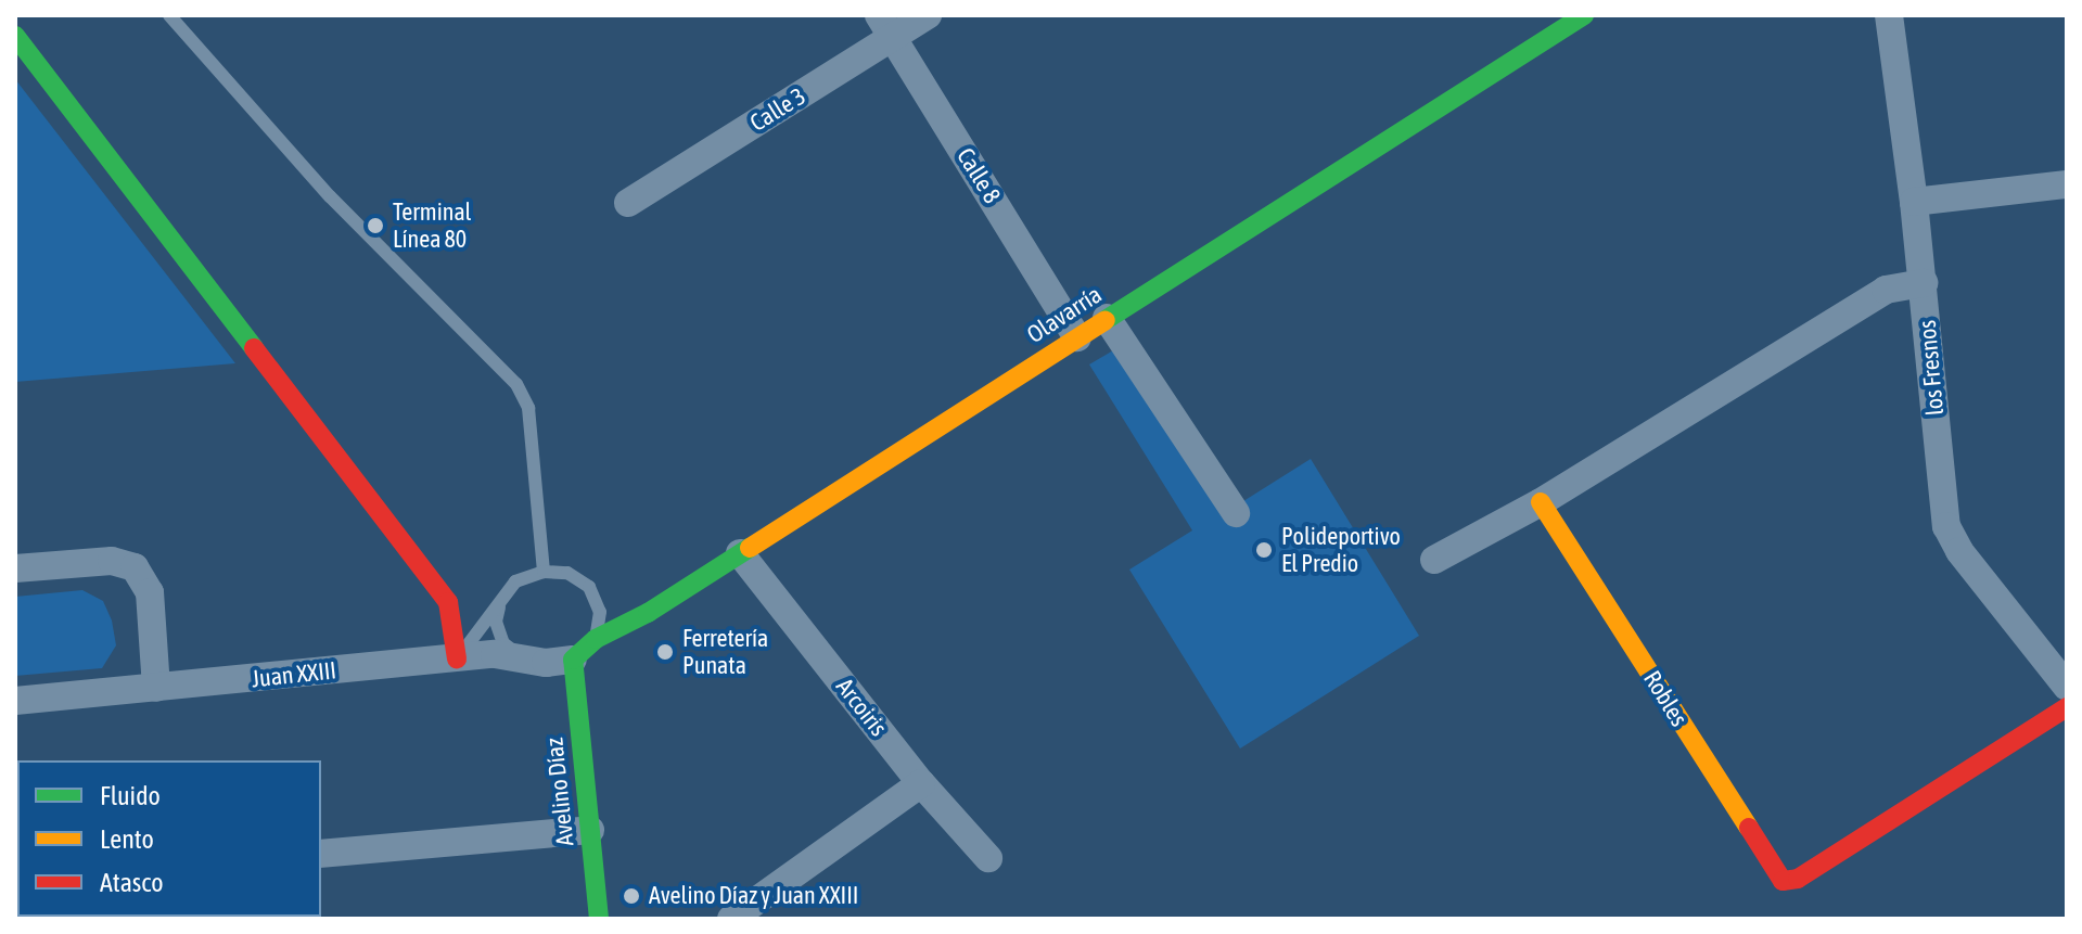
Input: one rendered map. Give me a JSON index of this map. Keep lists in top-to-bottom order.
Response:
{
  "streets": {
    "street": [
      "Calle 3",
      "Calle 8",
      "Olavarría",
      "los Fresnos",
      "Juan XXIII",
      "Robles",
      "Arcoiris",
      "Avelino Díaz"
    ]
  },
  "crossings": [
    ["Calle 3", "Calle 8"],
    ["Calle 8", "Olavarría"],
    ["Olavarría", "Juan XXIII"],
    ["Olavarría", "Arcoiris"],
    ["Olavarría", "Avelino Díaz"],
    ["los Fresnos", "Robles"],
    ["Juan XXIII", "Avelino Díaz"]
  ],
  "places": [
    "Terminal Línea 80",
    "Polideportivo El Predio",
    "Ferretería Punata",
    "Avelino Díaz y Juan XXIII"
  ],
  "legend": ["Fluido", "Lento", "Atasco"]
}
